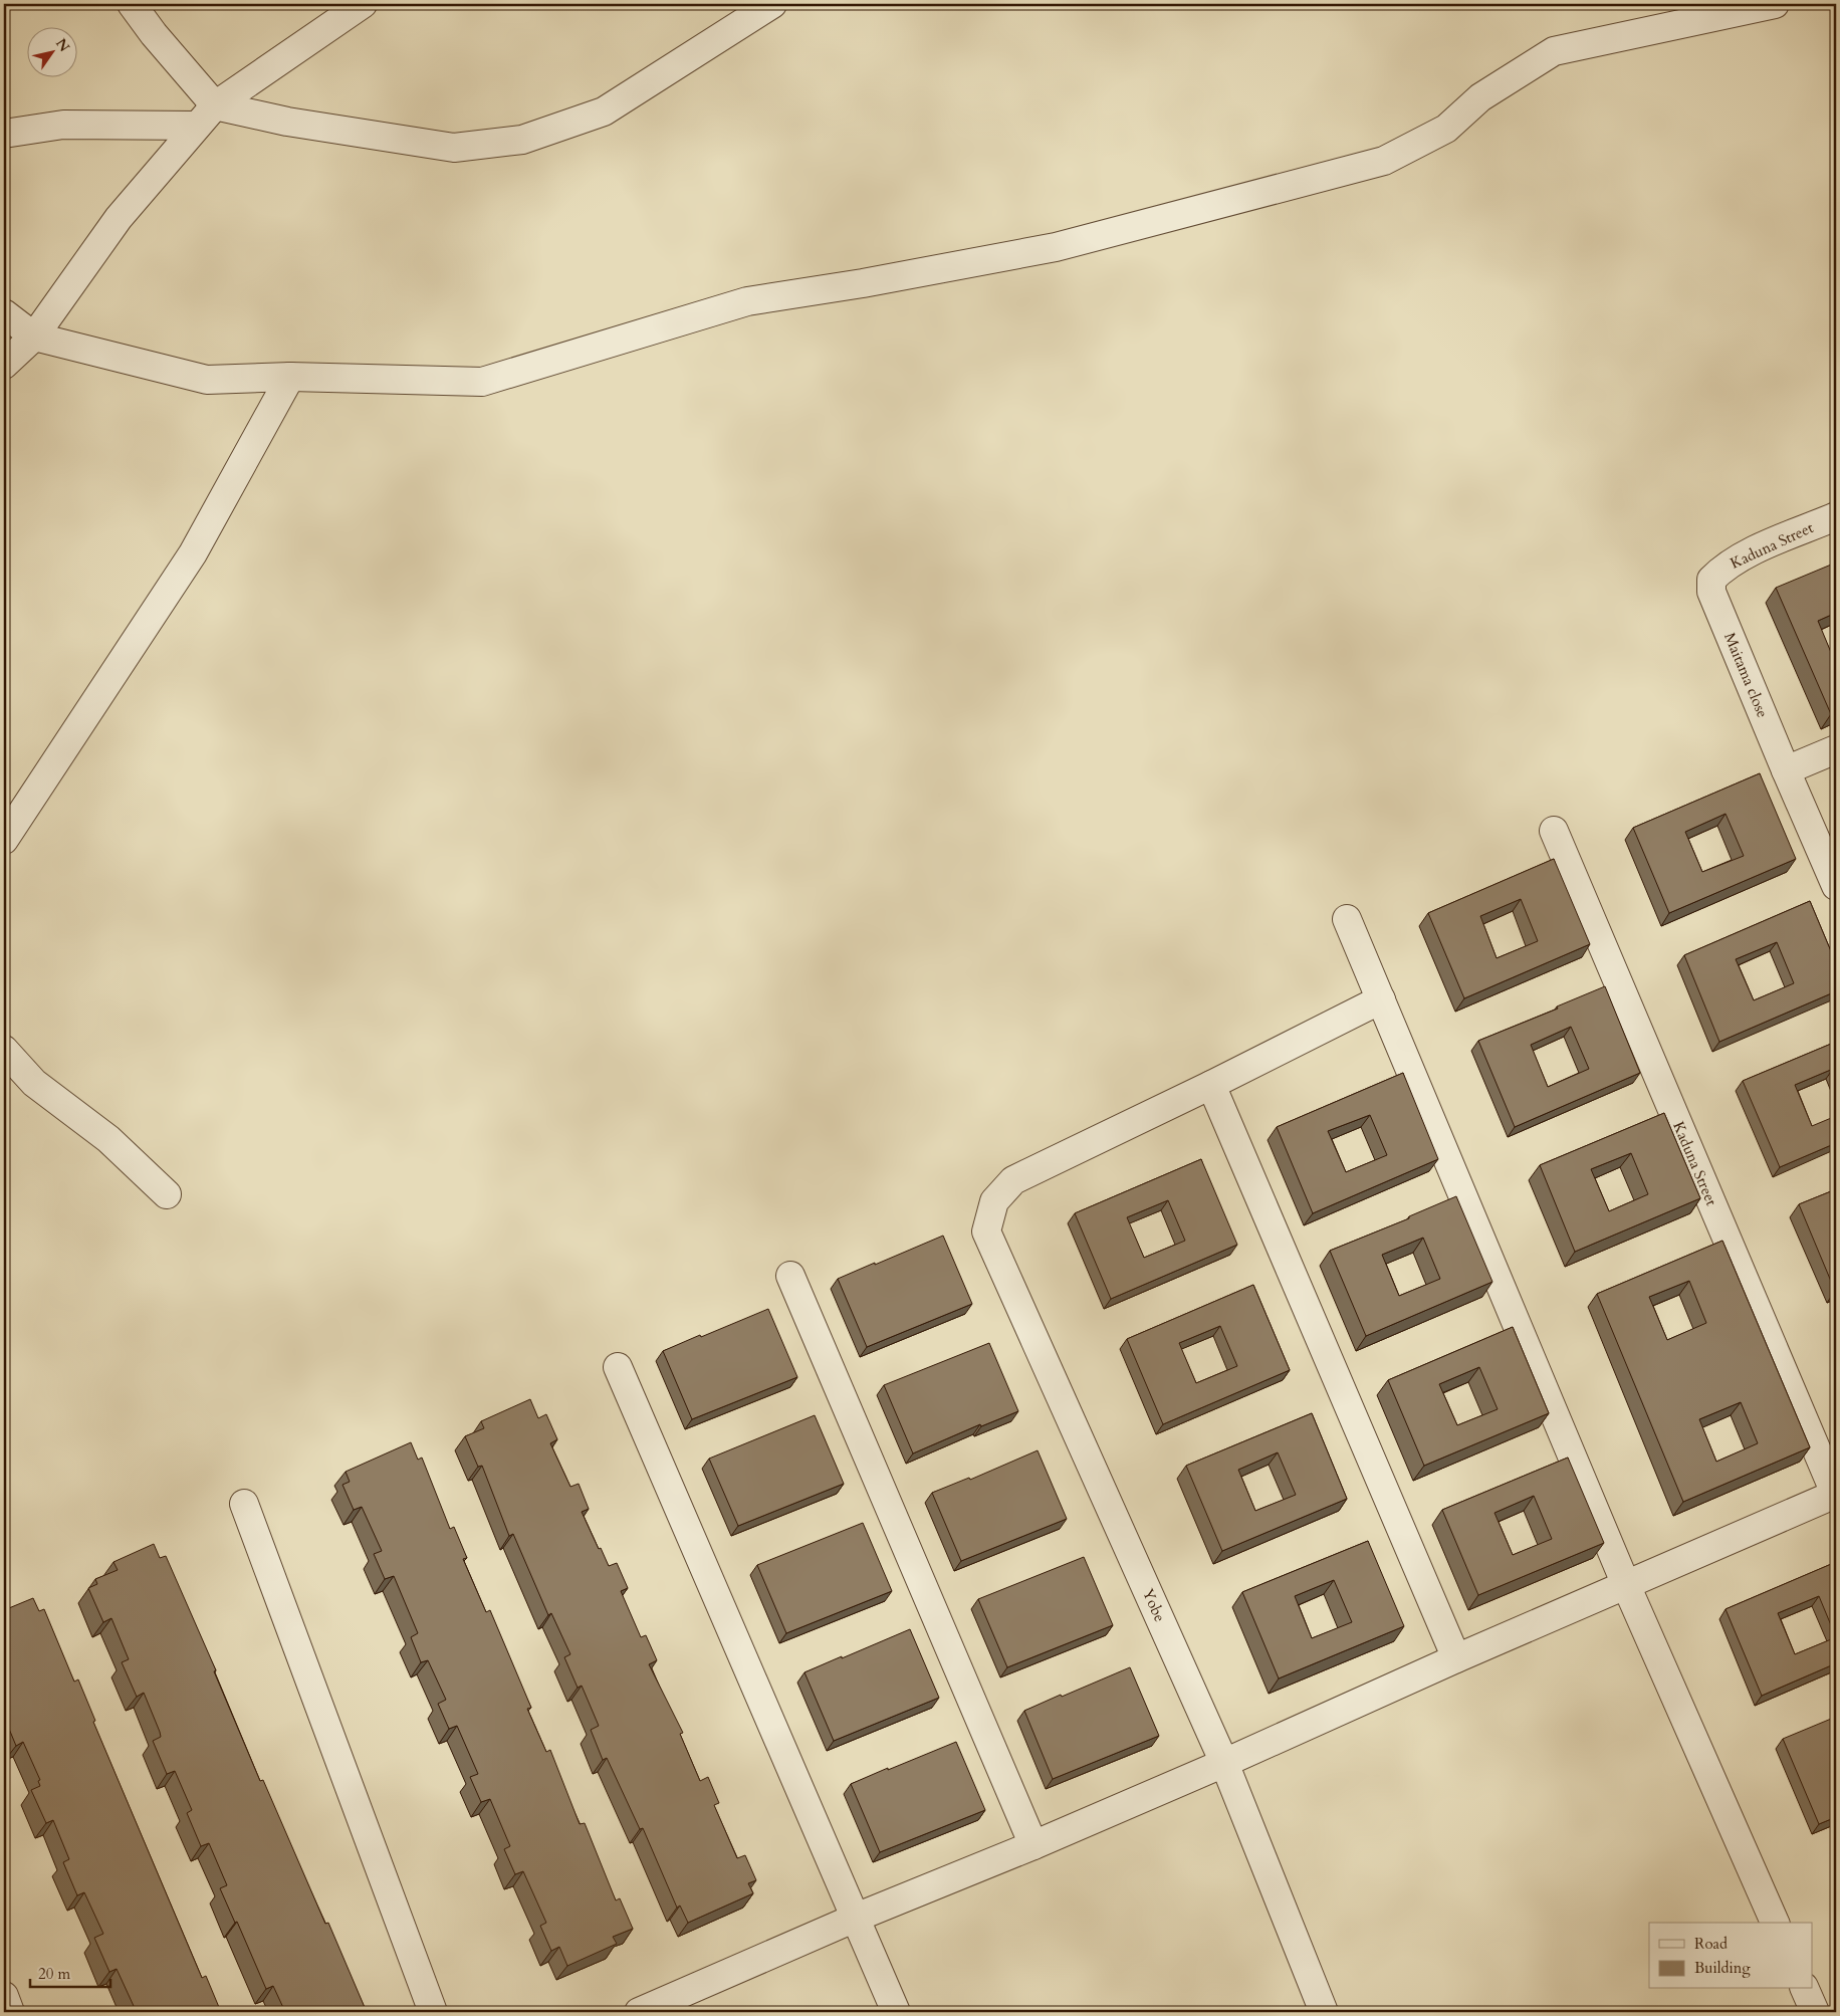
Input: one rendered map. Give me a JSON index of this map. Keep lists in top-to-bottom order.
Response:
{
  "streets": {
    "street": ["Kaduna Street", "Maitama close", "Yobe"]
  },
  "crossings": [
    ["Kaduna Street", "Maitama close"]
  ],
  "legend": ["Road", "Building"],
  "scale_bar": "20 m",
  "north": "top right"
}
